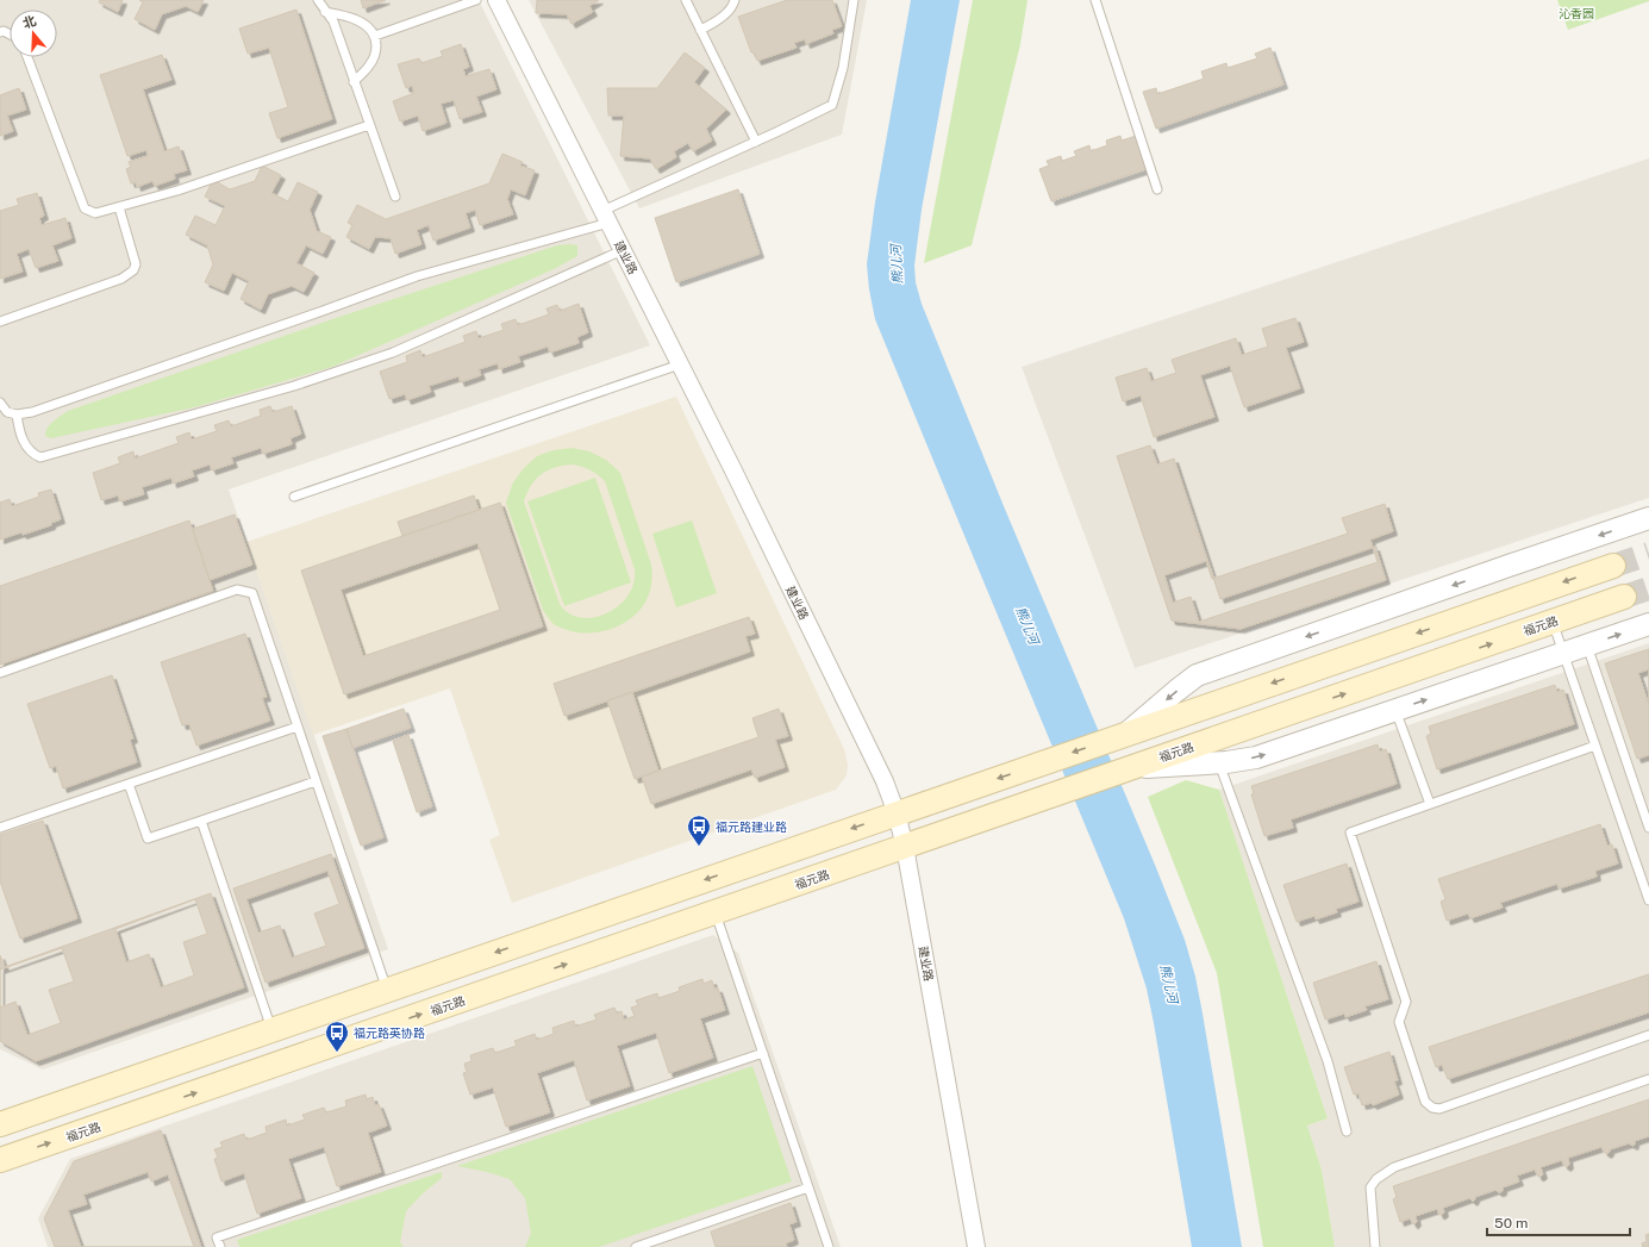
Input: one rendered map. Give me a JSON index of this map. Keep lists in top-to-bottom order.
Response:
{
  "streets": {
    "main road": ["福元路"],
    "street": ["建业路"]
  },
  "crossings": [
    ["建业路", "福元路"]
  ],
  "water": ["熊儿河"],
  "parks": ["沁香园"],
  "places": {
    "bus stop": ["福元路建业路", "福元路英协路"]
  },
  "scale_bar": "50 m",
  "north": "top"
}
